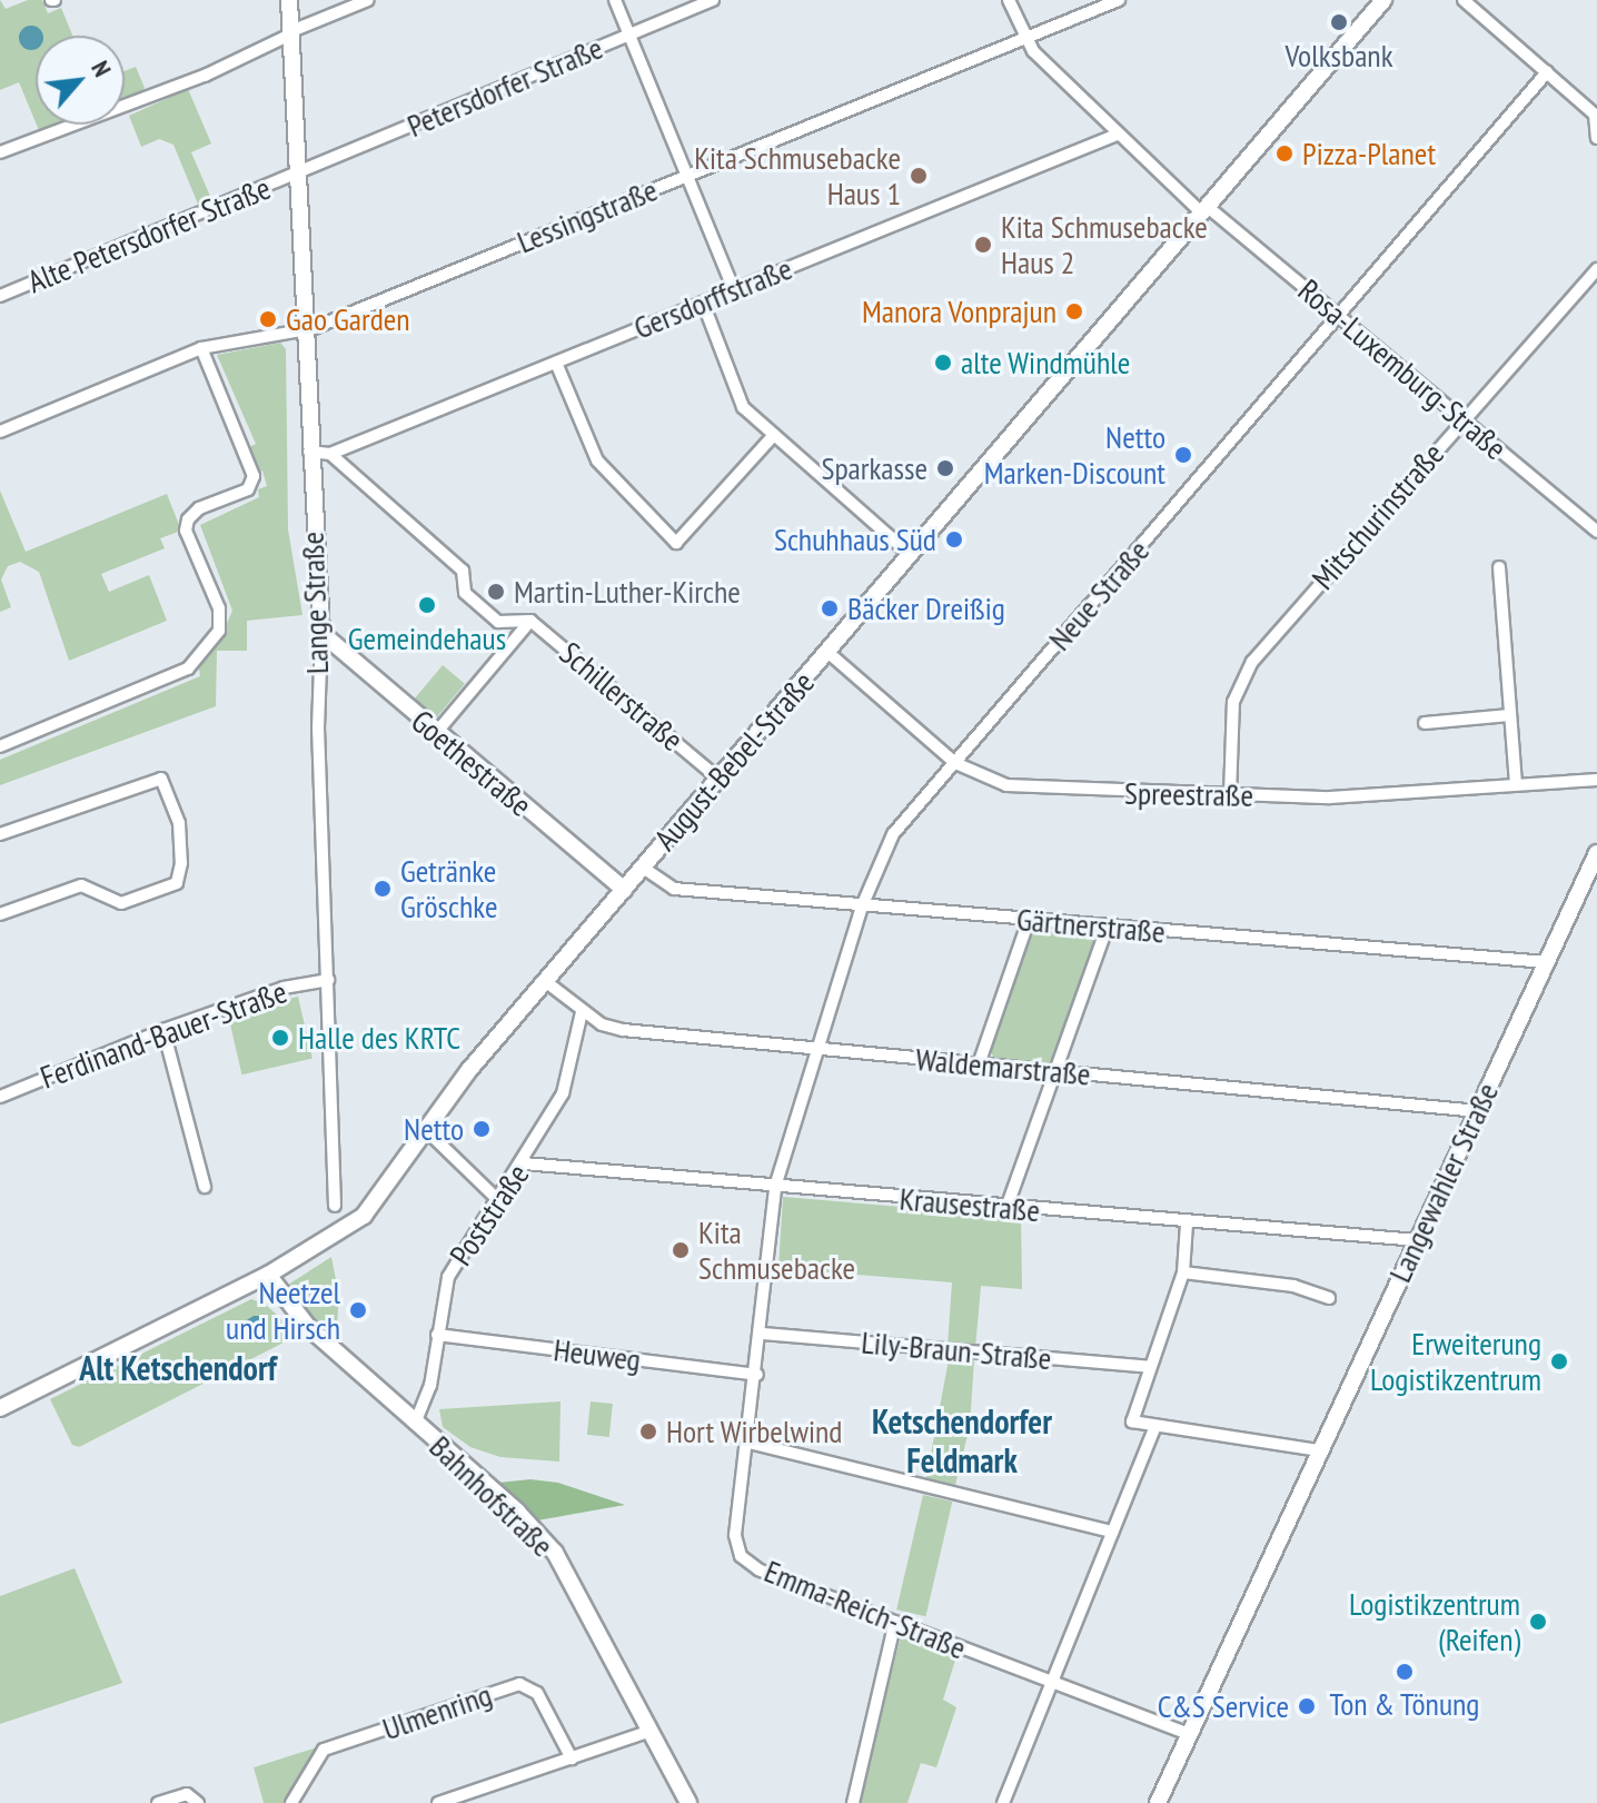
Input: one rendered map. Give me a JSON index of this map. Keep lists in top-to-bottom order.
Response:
{
  "streets": {
    "street": [
      "Petersdorfer Straße",
      "Lessingstraße",
      "Alte Petersdorfer Straße",
      "Gersdorffstraße",
      "Rosa-Luxemburg-Straße",
      "Mitschurinstraße",
      "Neue Straße",
      "Lange Straße",
      "Schillerstraße",
      "August-Bebel-Straße",
      "Goethestraße",
      "Spreestraße",
      "Gärtnerstraße",
      "Ferdinand-Bauer-Straße",
      "Waldemarstraße",
      "Langewahler Straße",
      "Krausestraße",
      "Poststraße",
      "Lily-Braun-Straße",
      "Heuweg",
      "Bahnhofstraße",
      "Emma-Reich-Straße",
      "Ulmenring"
    ]
  },
  "crossings": [
    ["Petersdorfer Straße", "Alte Petersdorfer Straße"],
    ["Petersdorfer Straße", "Lange Straße"],
    ["Lessingstraße", "Rosa-Luxemburg-Straße"],
    ["Lessingstraße", "Lange Straße"],
    ["Alte Petersdorfer Straße", "Lange Straße"],
    ["Gersdorffstraße", "Rosa-Luxemburg-Straße"],
    ["Gersdorffstraße", "Lange Straße"],
    ["Gersdorffstraße", "Schillerstraße"],
    ["Rosa-Luxemburg-Straße", "Mitschurinstraße"],
    ["Rosa-Luxemburg-Straße", "Neue Straße"],
    ["Rosa-Luxemburg-Straße", "August-Bebel-Straße"],
    ["Mitschurinstraße", "Spreestraße"],
    ["Neue Straße", "Spreestraße"],
    ["Neue Straße", "Gärtnerstraße"],
    ["Neue Straße", "Waldemarstraße"],
    ["Neue Straße", "Krausestraße"],
    ["Neue Straße", "Emma-Reich-Straße"],
    ["Lange Straße", "Goethestraße"],
    ["Lange Straße", "Ferdinand-Bauer-Straße"],
    ["Schillerstraße", "August-Bebel-Straße"],
    ["August-Bebel-Straße", "Goethestraße"],
    ["August-Bebel-Straße", "Spreestraße"],
    ["August-Bebel-Straße", "Gärtnerstraße"],
    ["August-Bebel-Straße", "Waldemarstraße"],
    ["August-Bebel-Straße", "Bahnhofstraße"],
    ["Gärtnerstraße", "Langewahler Straße"],
    ["Waldemarstraße", "Langewahler Straße"],
    ["Waldemarstraße", "Poststraße"],
    ["Langewahler Straße", "Krausestraße"],
    ["Langewahler Straße", "Emma-Reich-Straße"],
    ["Krausestraße", "Poststraße"],
    ["Krausestraße", "Emma-Reich-Straße"],
    ["Poststraße", "Heuweg"],
    ["Poststraße", "Bahnhofstraße"],
    ["Lily-Braun-Straße", "Emma-Reich-Straße"],
    ["Heuweg", "Emma-Reich-Straße"]
  ],
  "districts": ["Alt Ketschendorf", "Ketschendorfer Feldmark"],
  "places": [
    "Volksbank",
    "Pizza-Planet",
    "Kita Schmusebacke Haus 1",
    "Kita Schmusebacke Haus 2",
    "Manora Vonprajun",
    "Gao Garden",
    "alte Windmühle",
    "Netto Marken-Discount",
    "Sparkasse",
    "Schuhhaus Süd",
    "Martin-Luther-Kirche",
    "Gemeindehaus",
    "Bäcker Dreißig",
    "Getränke Gröschke",
    "Halle des KRTC",
    "Netto",
    "Kita Schmusebacke",
    "Neetzel und Hirsch",
    "Erweiterung Logistikzentrum",
    "Hort Wirbelwind",
    "Logistikzentrum (Reifen)",
    "Ton & Tönung",
    "C&S Service"
  ],
  "north": "top right"
}
